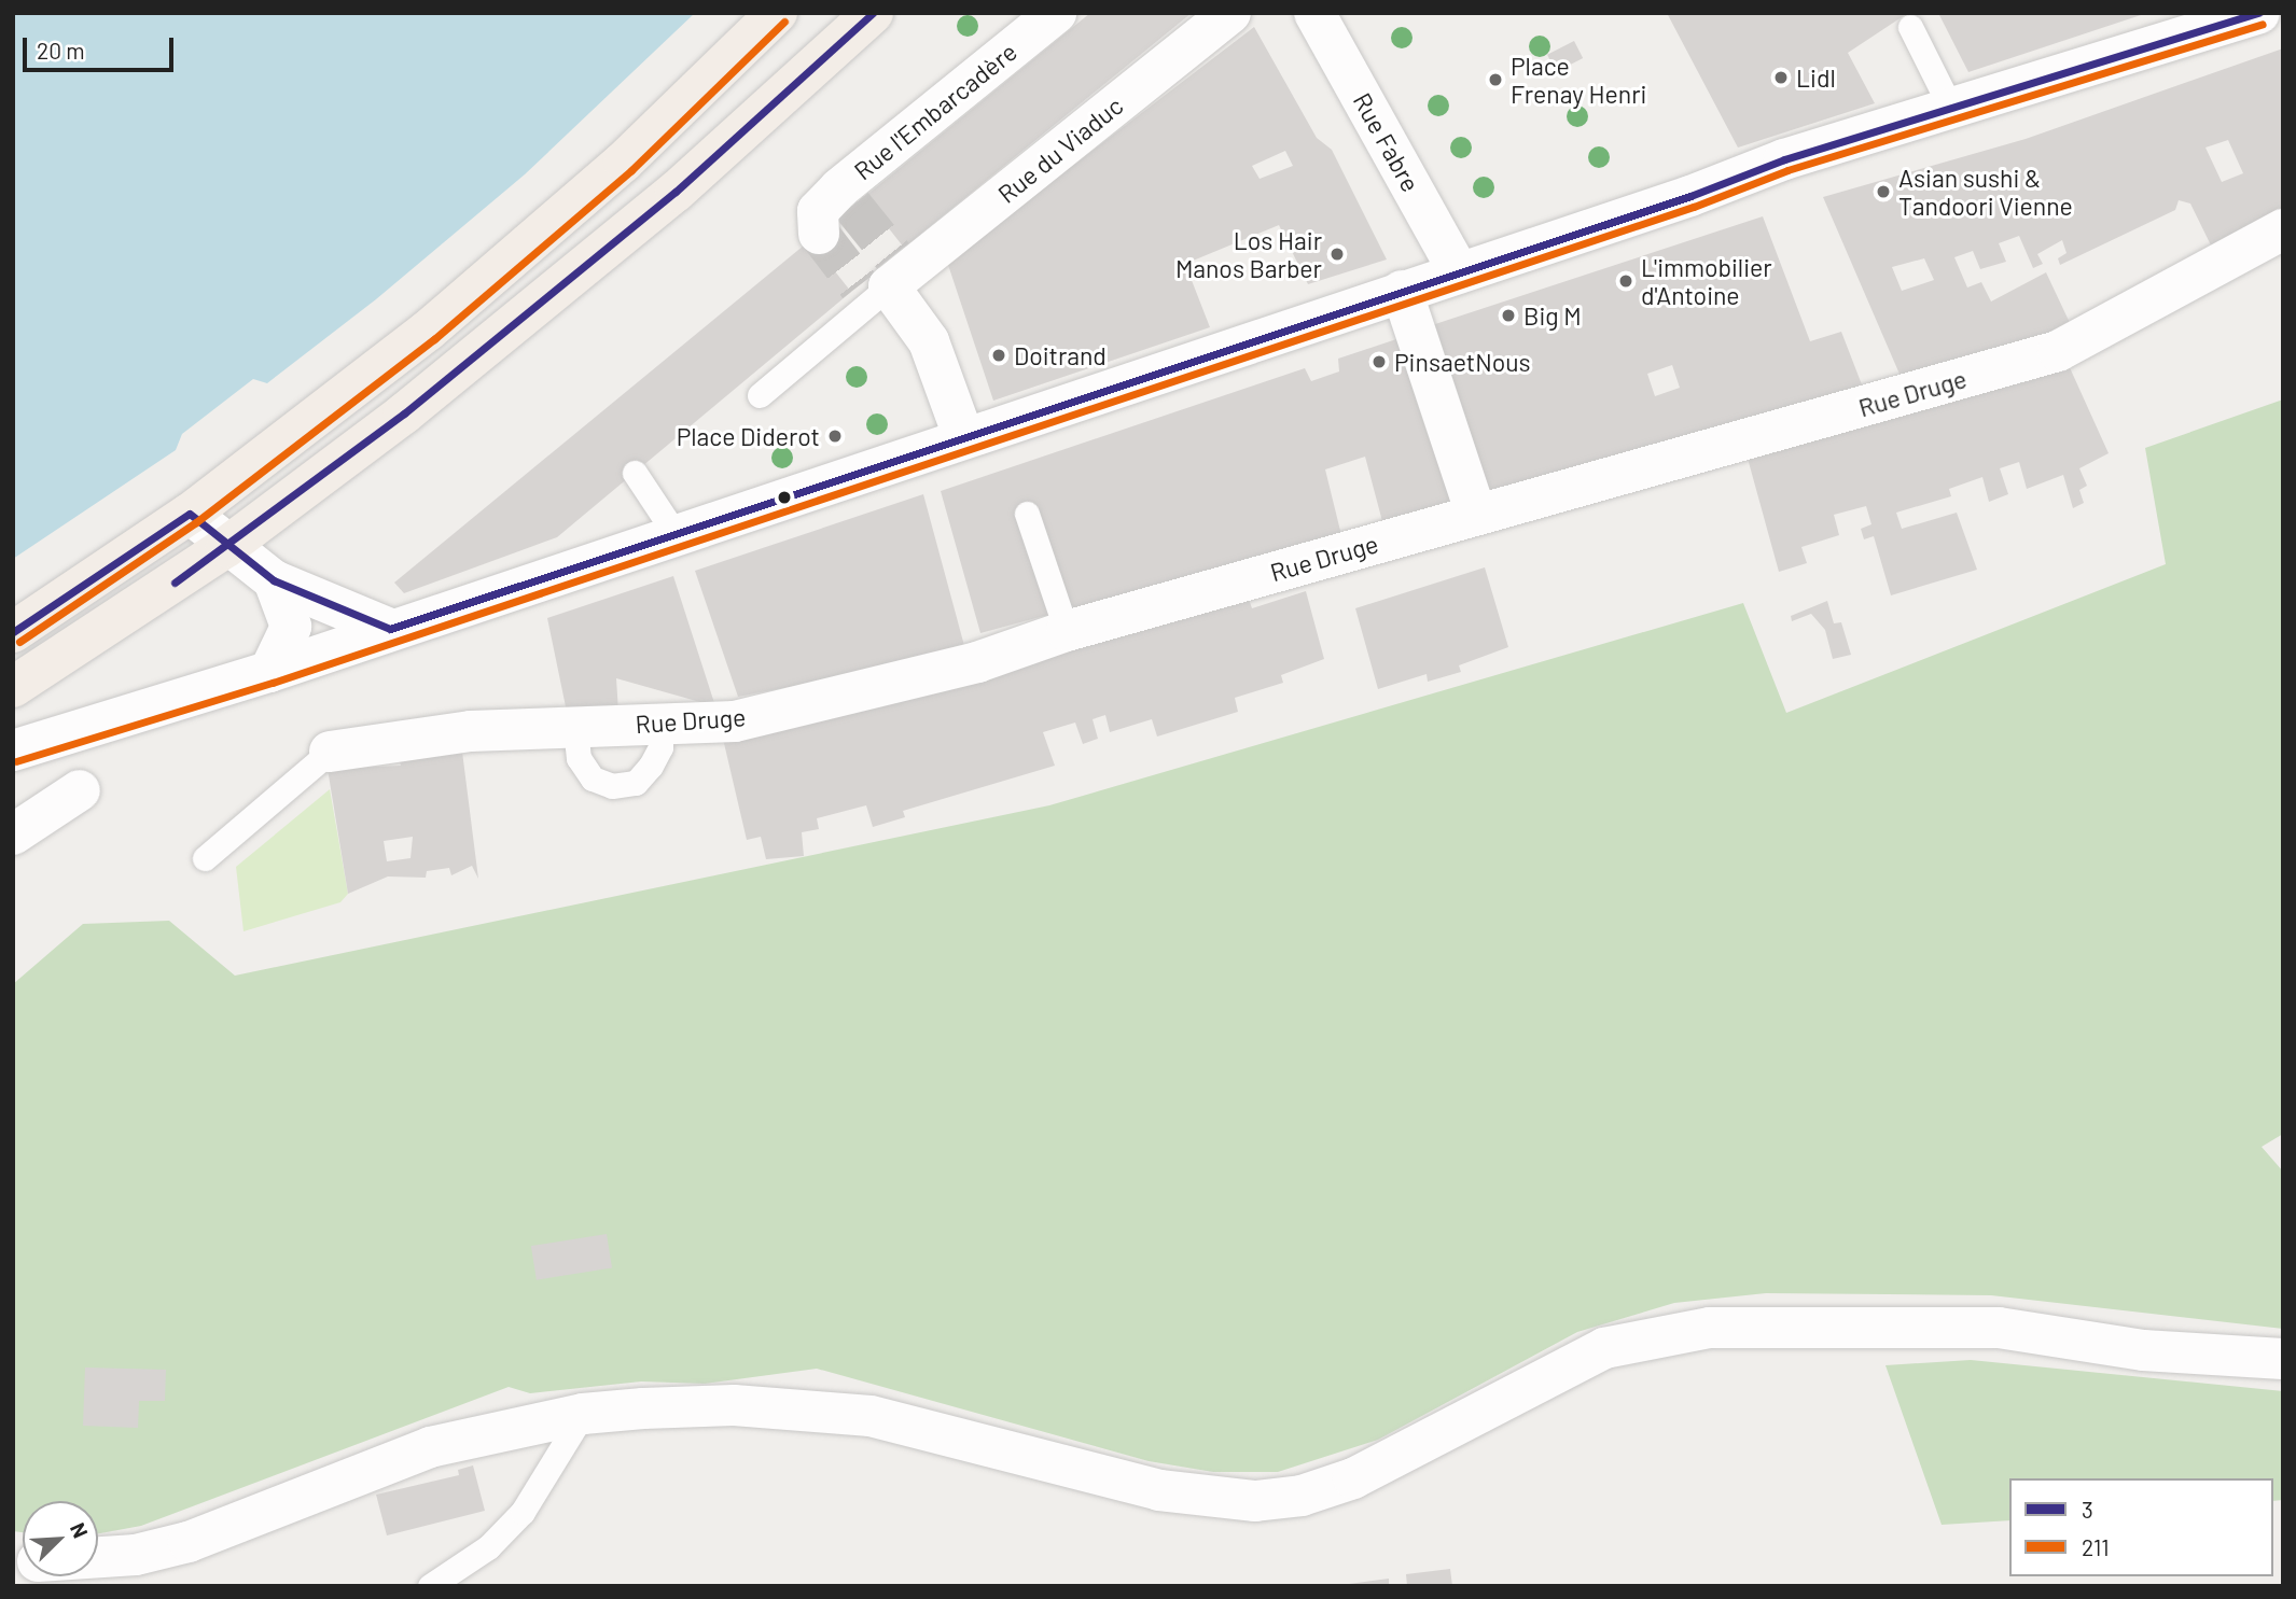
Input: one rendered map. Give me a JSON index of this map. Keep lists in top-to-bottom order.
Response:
{
  "streets": {
    "street": [
      "Rue l'Embarcadère",
      "Rue Fabre",
      "Rue du Viaduc",
      "Rue Druge"
    ]
  },
  "places": [
    "Lidl",
    "Place Frenay Henri",
    "Asian sushi & Tandoori Vienne",
    "Los Hair Manos Barber",
    "L'immobilier d'Antoine",
    "Big M",
    "Doitrand",
    "PinsaetNous",
    "Place Diderot"
  ],
  "lines": ["transit line 3", "transit line 211"],
  "legend": ["3", "211"],
  "scale_bar": "20 m",
  "north": "top right"
}
